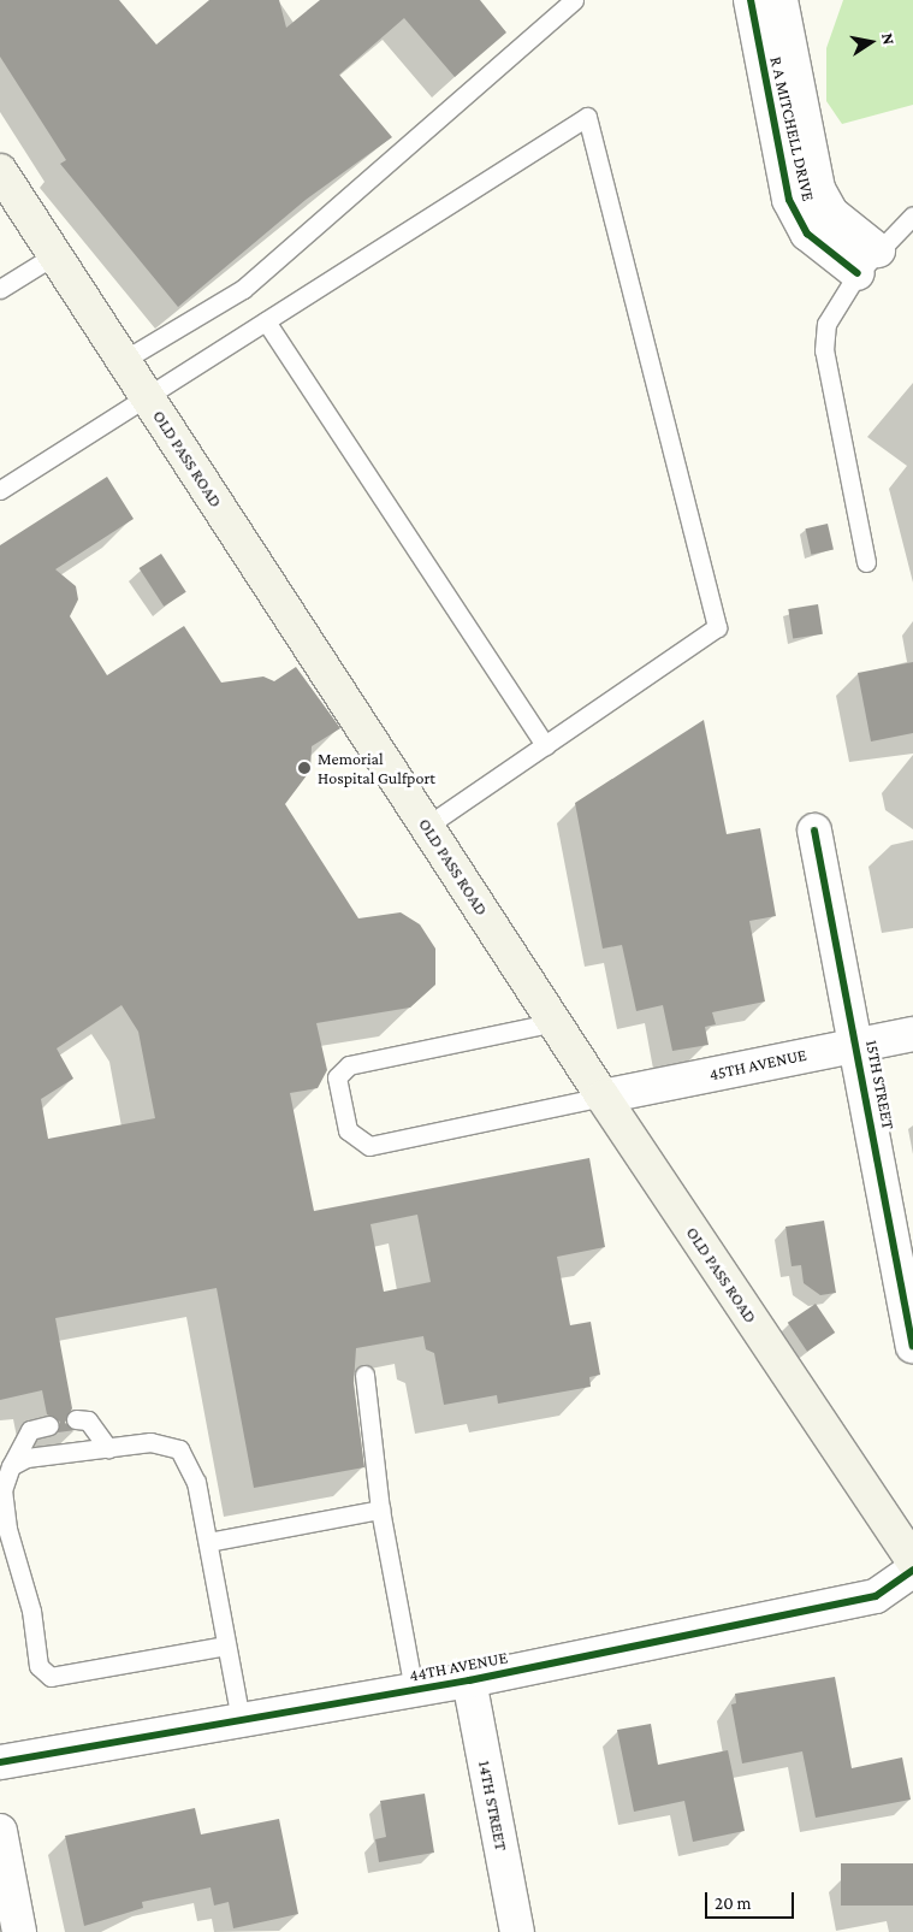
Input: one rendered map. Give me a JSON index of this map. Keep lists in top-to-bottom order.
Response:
{
  "streets": {
    "main road": ["OLD PASS ROAD"],
    "street": [
      "R A MITCHELL DRIVE",
      "45TH AVENUE",
      "15TH STREET",
      "44TH AVENUE",
      "14TH STREET"
    ]
  },
  "crossings": [
    ["OLD PASS ROAD", "45TH AVENUE"],
    ["45TH AVENUE", "15TH STREET"],
    ["44TH AVENUE", "14TH STREET"]
  ],
  "places": ["Memorial Hospital Gulfport"],
  "scale_bar": "20 m",
  "north": "right"
}
